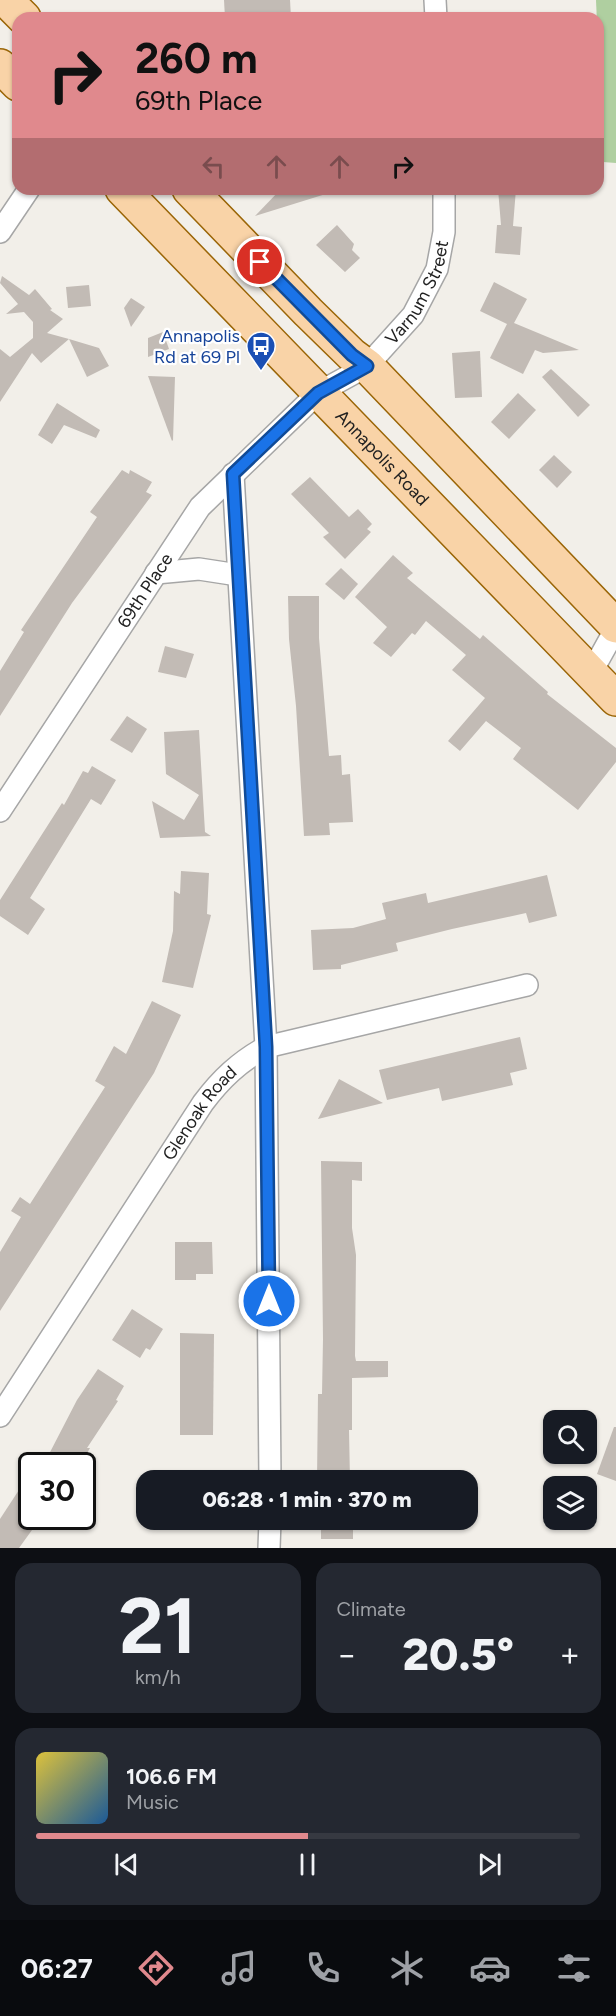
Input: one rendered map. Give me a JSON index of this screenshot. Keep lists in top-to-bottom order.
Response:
{
  "streets": {
    "main road": ["Annapolis Road"],
    "street": ["Varnum Street", "69th Place", "Glenoak Road"]
  },
  "crossings": [
    ["Varnum Street", "Annapolis Road"],
    ["Varnum Street", "69th Place"],
    ["Annapolis Road", "69th Place"]
  ],
  "places": {
    "bus stop": ["Annapolis Rd at 69 Pl"]
  },
  "page": {
    "turn": ["260 m", "69th Place"],
    "limit": "30",
    "trip": "06:28 · 1 min · 370 m",
    "tile": [
      ["21", "km/h"],
      "Climate"
    ],
    "heat": ["−", "20.5°", "+"],
    "song": ["106.6 FM", "Music"],
    "tabs": "06:27"
  }
}
